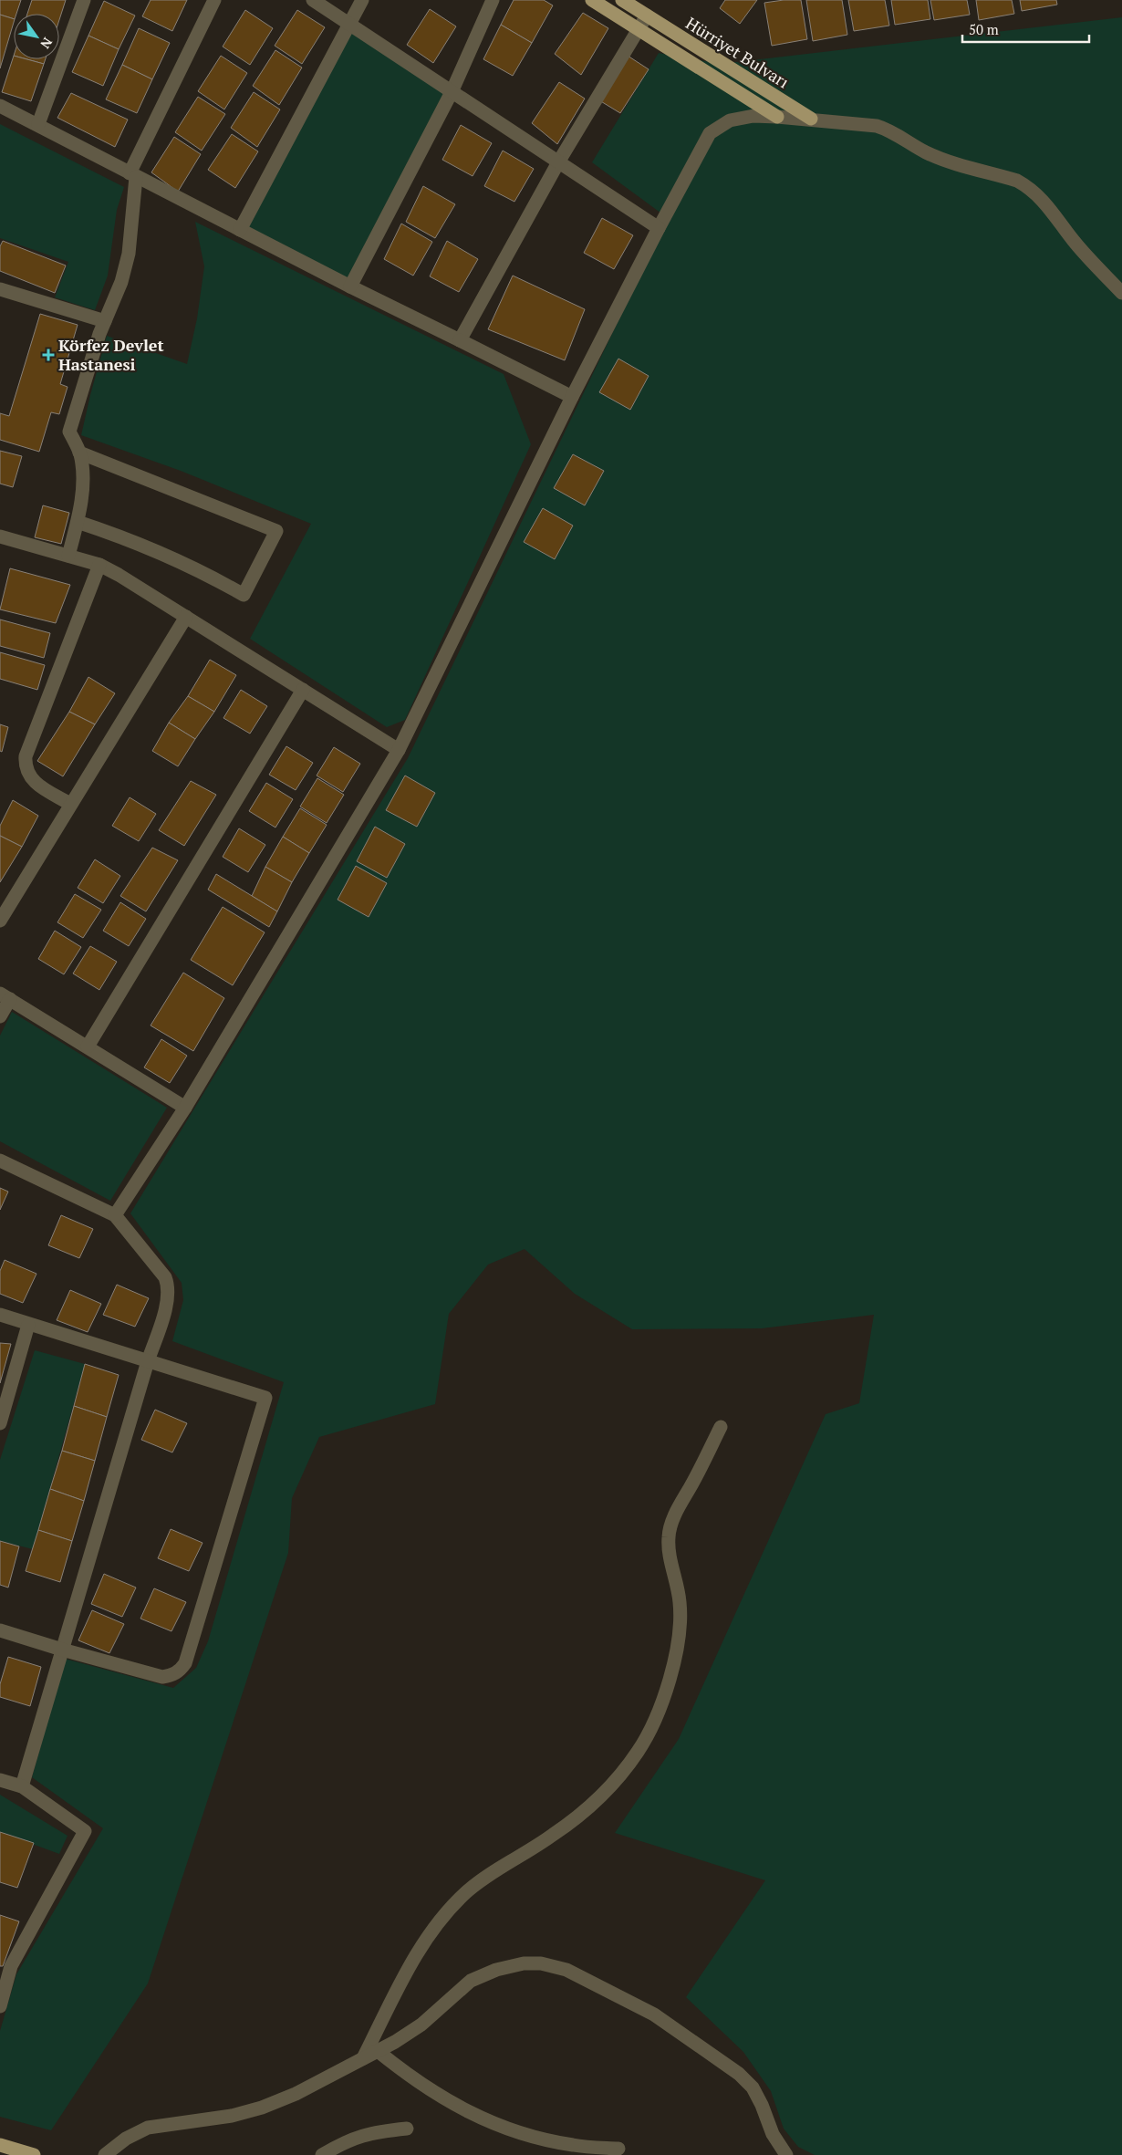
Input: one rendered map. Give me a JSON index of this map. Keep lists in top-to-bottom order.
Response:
{
  "streets": {
    "main road": ["Hürriyet Bulvarı"]
  },
  "places": {
    "health": ["Körfez Devlet Hastanesi"]
  },
  "scale_bar": "50 m",
  "north": "bottom right"
}
